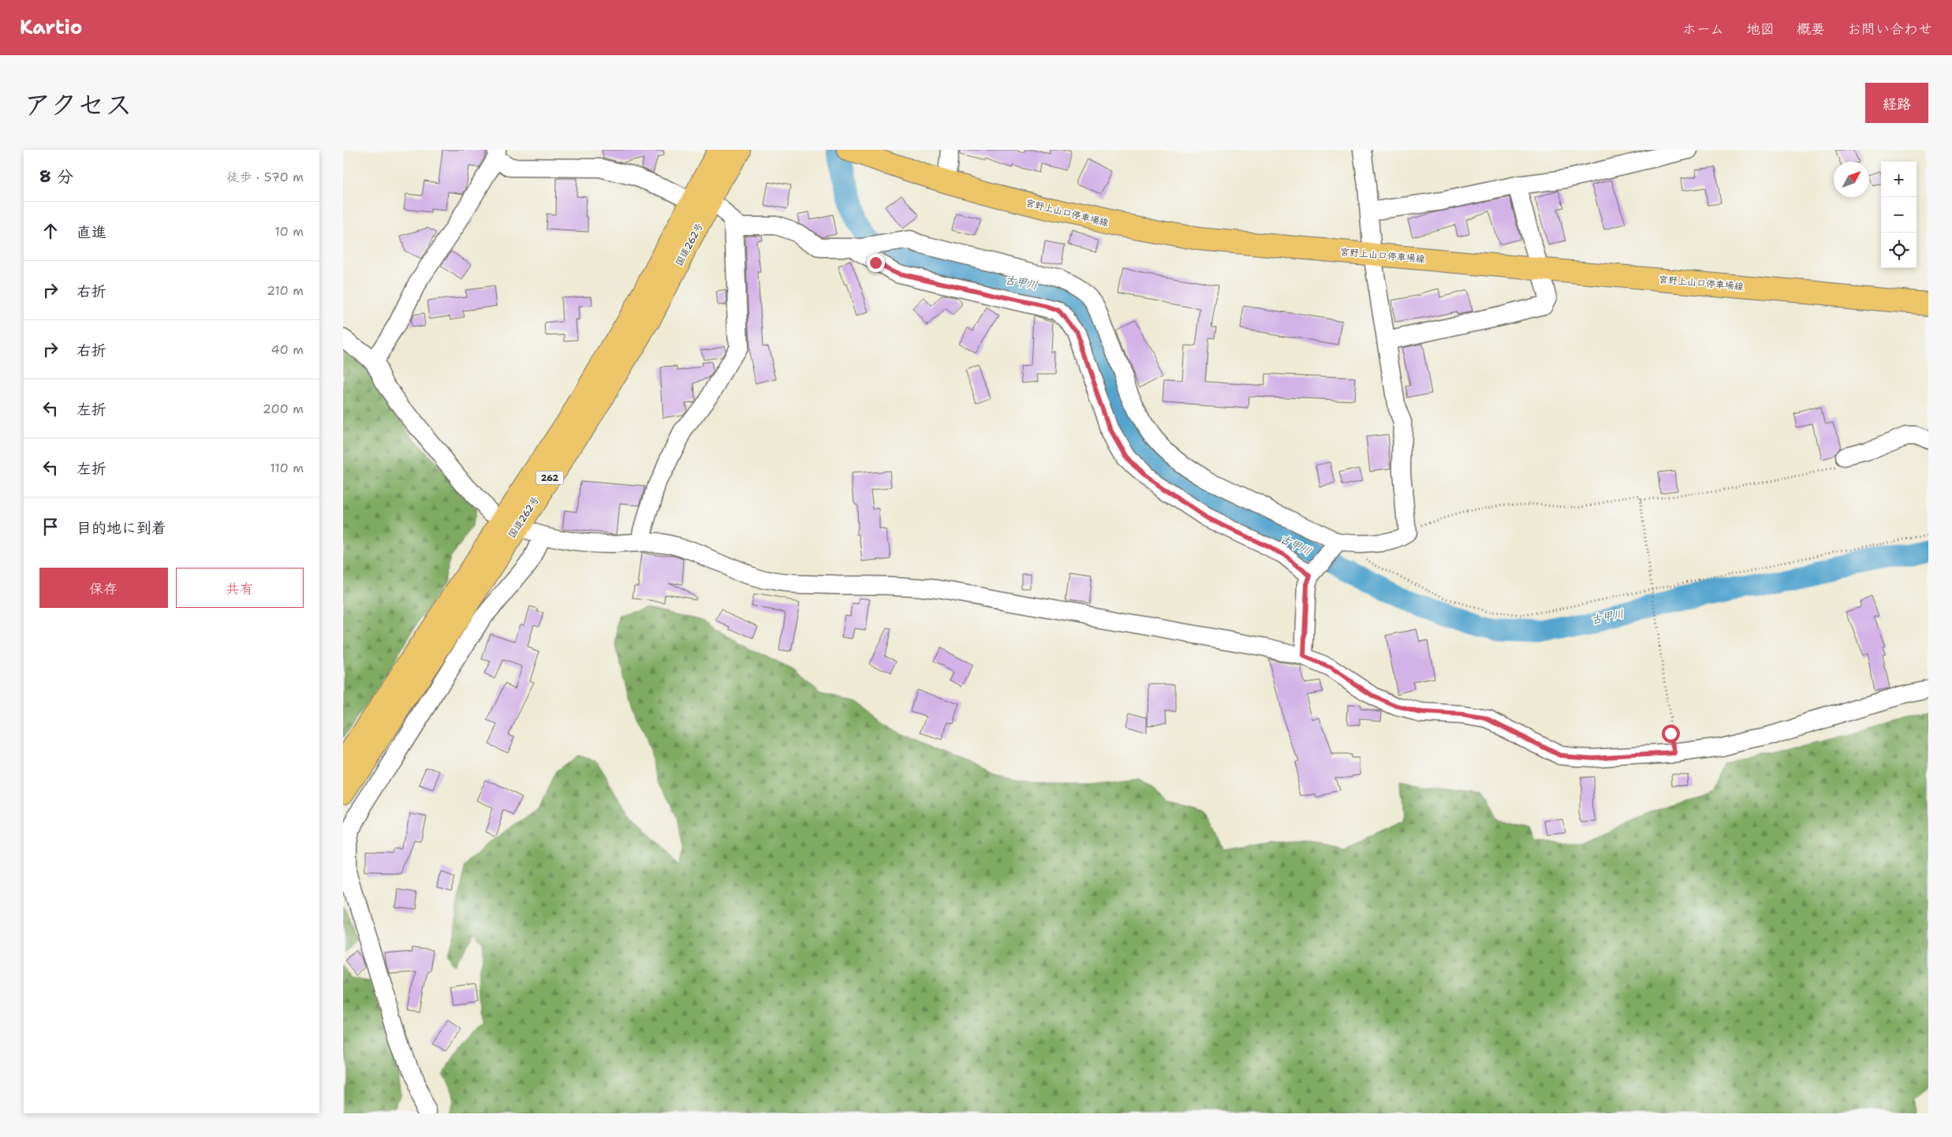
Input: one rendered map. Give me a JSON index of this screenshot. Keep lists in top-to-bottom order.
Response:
{
  "streets": {
    "main road": ["宮野上山口停車場線", "国道262号", "262"]
  },
  "water": ["古甲川"],
  "north": "top right",
  "page": {
    "header": "Kartio",
    "nav": [
      "ホーム",
      "地図",
      "概要",
      "お問い合わせ"
    ],
    "title": "アクセス",
    "buttons": [
      "経路",
      ["保存", "共有"]
    ],
    "heading": ["8 分", "徒歩 · 570 m"],
    "map_buttons": ["+", "−"],
    "list": [
      ["直進", "10 m"],
      ["右折", "210 m"],
      ["右折", "40 m"],
      ["左折", "200 m"],
      ["左折", "110 m"],
      "目的地に到着"
    ]
  }
}
